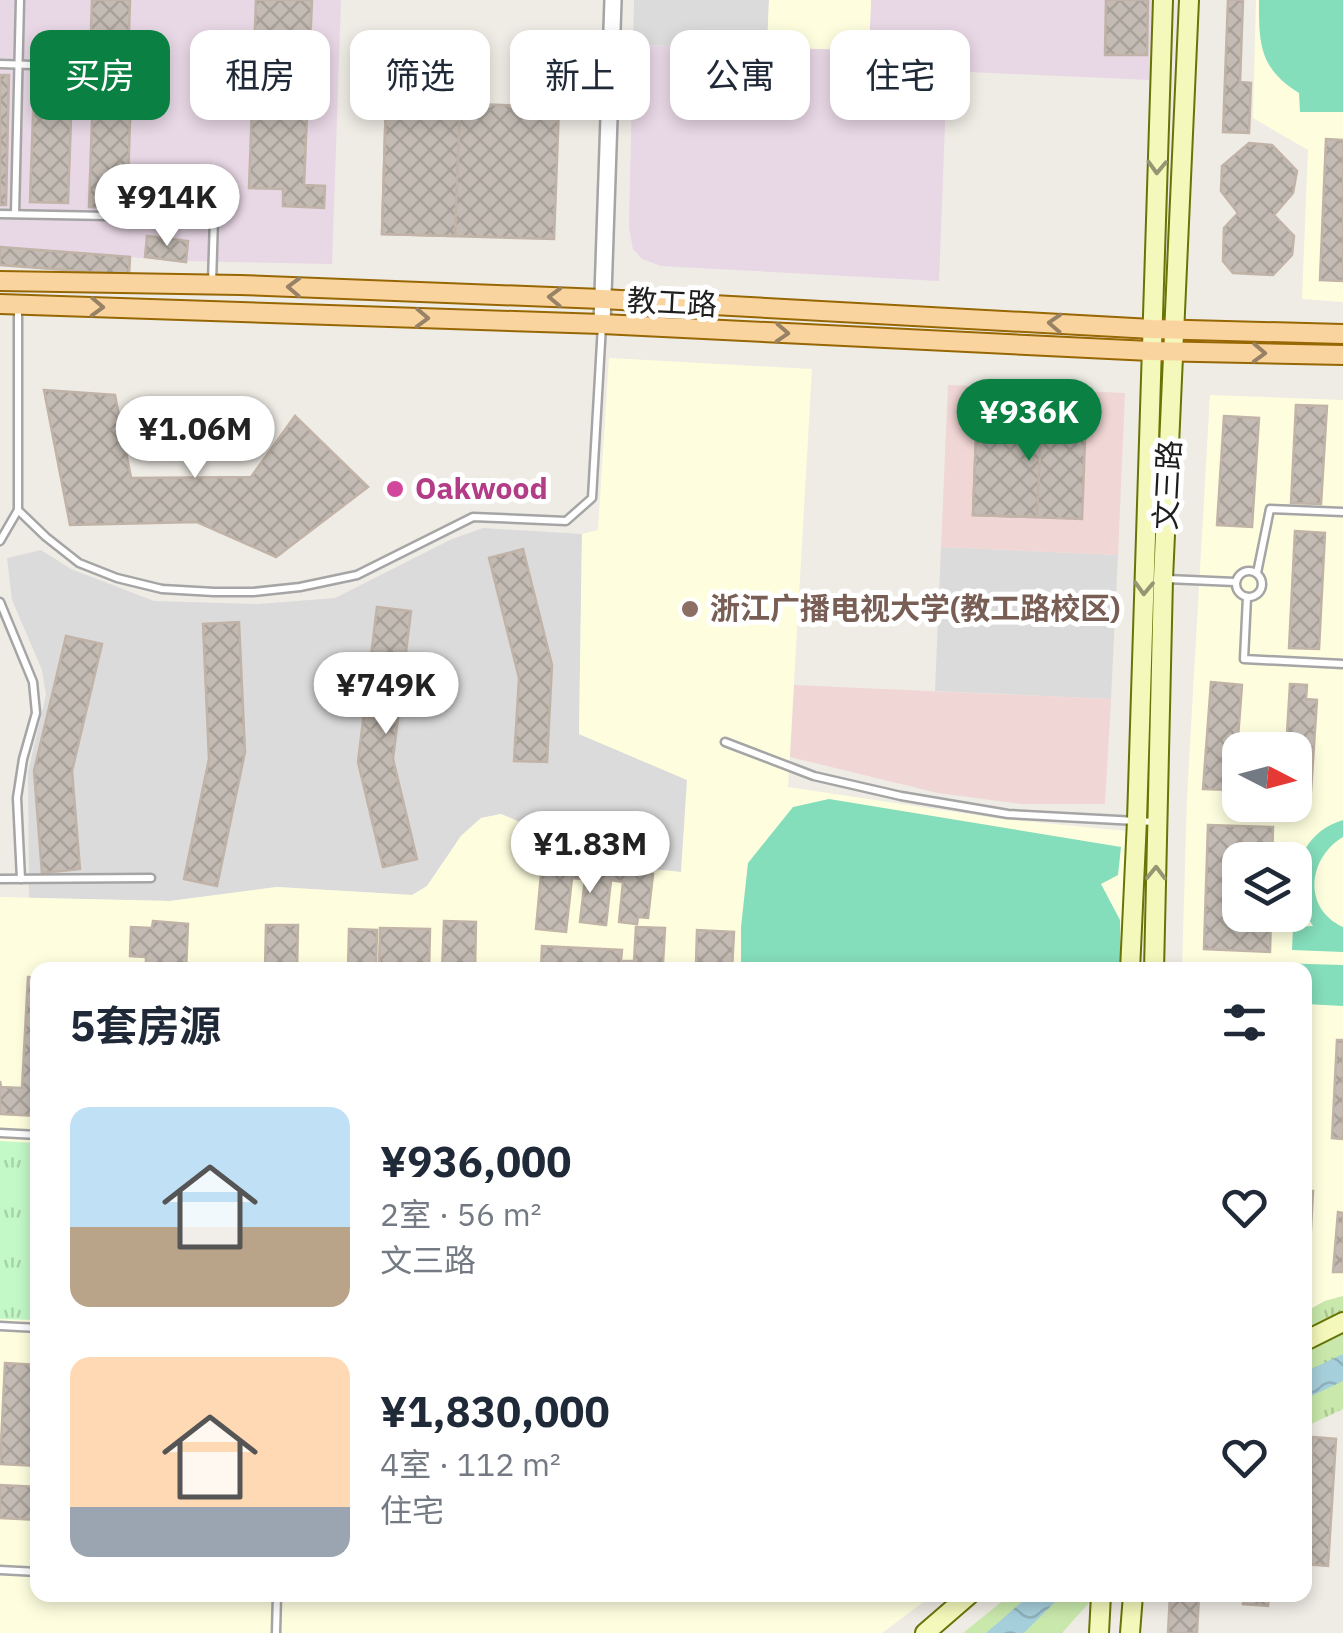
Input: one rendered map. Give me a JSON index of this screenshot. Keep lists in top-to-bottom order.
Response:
{
  "streets": {
    "main road": ["教工路", "文三路"]
  },
  "crossings": [
    ["教工路", "文三路"]
  ],
  "places": ["Oakwood", "浙江广播电视大学(教工路校区)"],
  "north": "right",
  "page": {
    "chip": [
      "买房",
      "租房",
      "筛选",
      "新上",
      "公寓",
      "住宅"
    ],
    "price": [
      "¥914K",
      "¥936K",
      "¥1.06M",
      "¥749K",
      "¥1.83M"
    ],
    "heading": "5套房源",
    "list": [
      {
        "name": "¥936,000",
        "note": "2室 · 56 m² · 文三路"
      },
      {
        "name": "¥1,830,000",
        "note": "4室 · 112 m² · 住宅"
      }
    ]
  }
}
